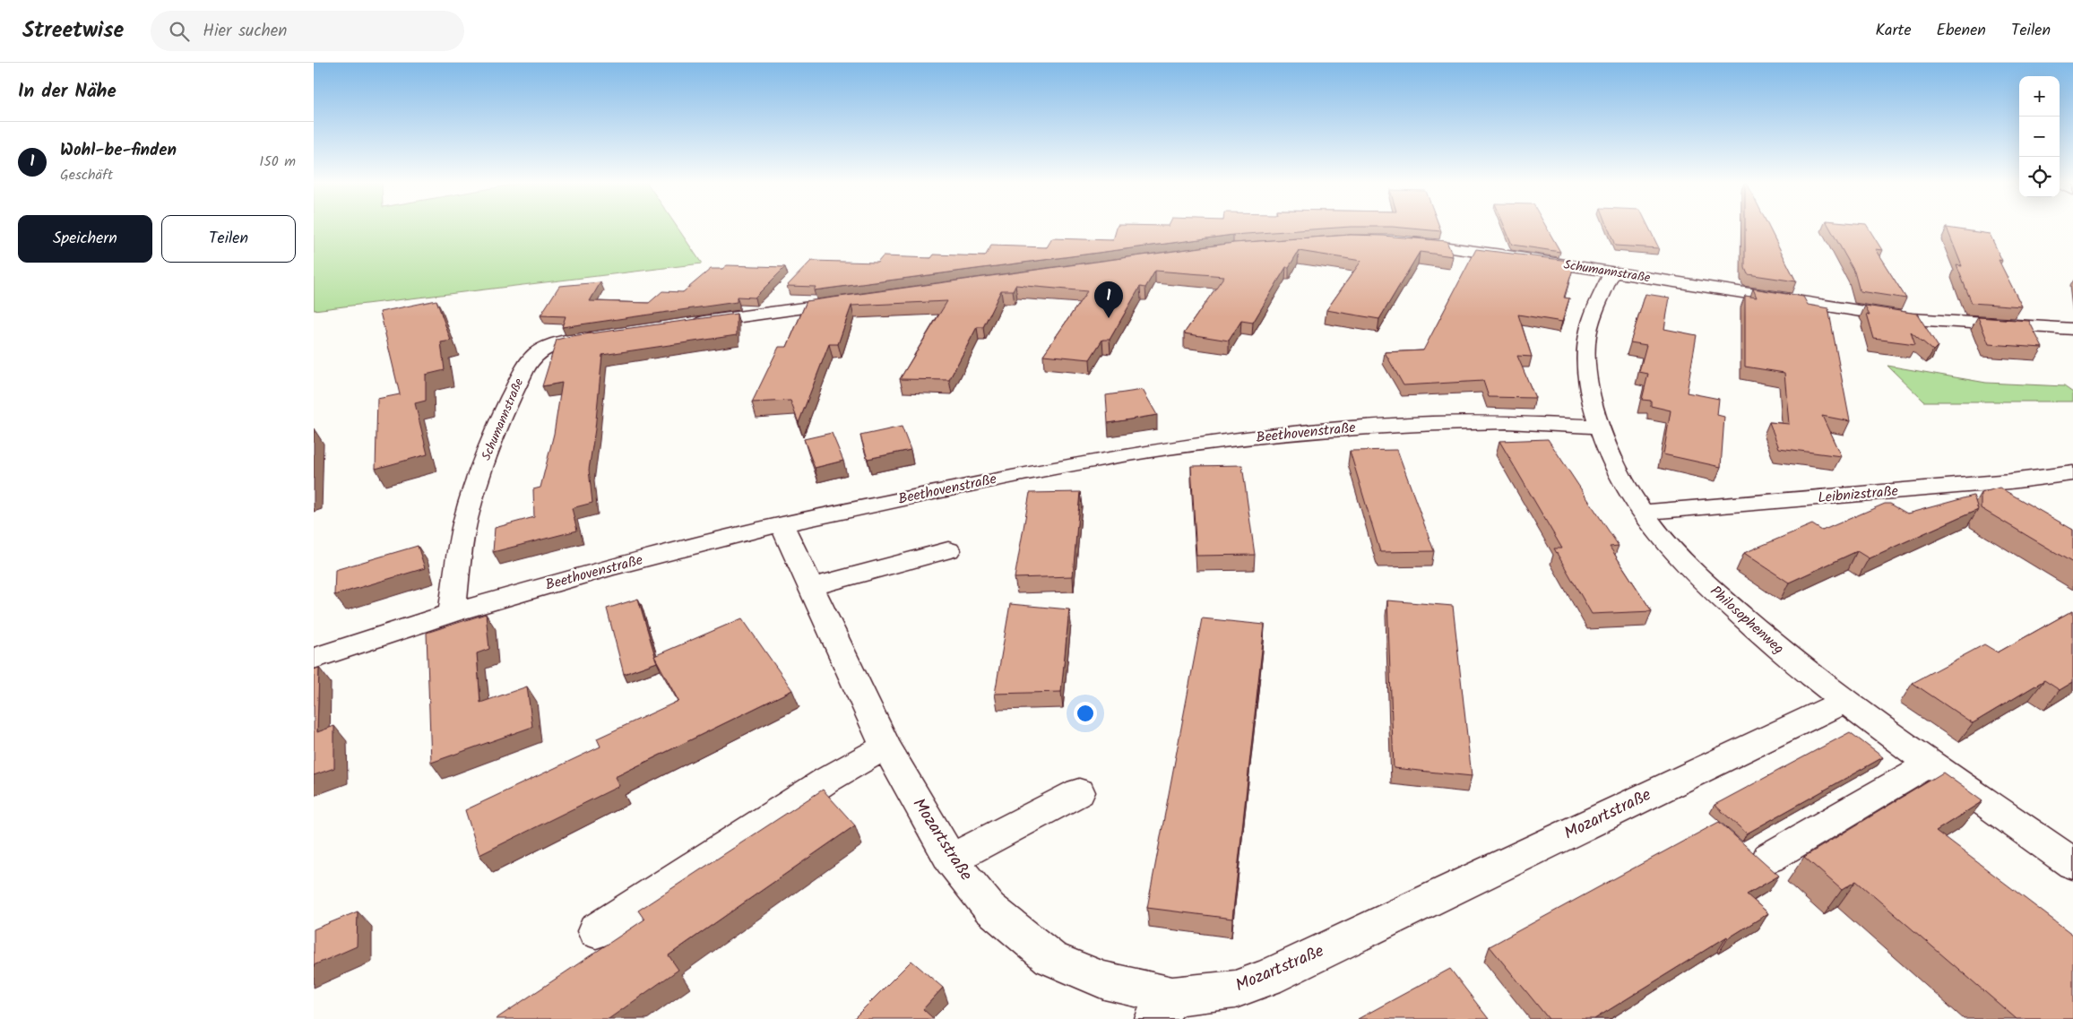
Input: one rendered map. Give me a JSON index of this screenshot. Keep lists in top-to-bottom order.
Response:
{
  "streets": {
    "street": [
      "Schumannstraße",
      "Beethovenstraße",
      "Leibnizstraße",
      "Philosophenweg",
      "Mozartstraße"
    ]
  },
  "crossings": [
    ["Schumannstraße", "Beethovenstraße"],
    ["Schumannstraße", "Philosophenweg"],
    ["Beethovenstraße", "Philosophenweg"],
    ["Beethovenstraße", "Mozartstraße"],
    ["Leibnizstraße", "Philosophenweg"],
    ["Philosophenweg", "Mozartstraße"]
  ],
  "page": {
    "header": "Streetwise",
    "search": "Hier suchen",
    "nav": ["Karte", "Ebenen", "Teilen"],
    "heading": "In der Nähe",
    "map_buttons": ["+", "−"],
    "list": [
      {
        "mark": "1",
        "name": "Wohl-be-finden",
        "note": "Geschäft",
        "value": "150 m"
      }
    ],
    "buttons": ["Speichern", "Teilen"],
    "pins": "1"
  }
}
